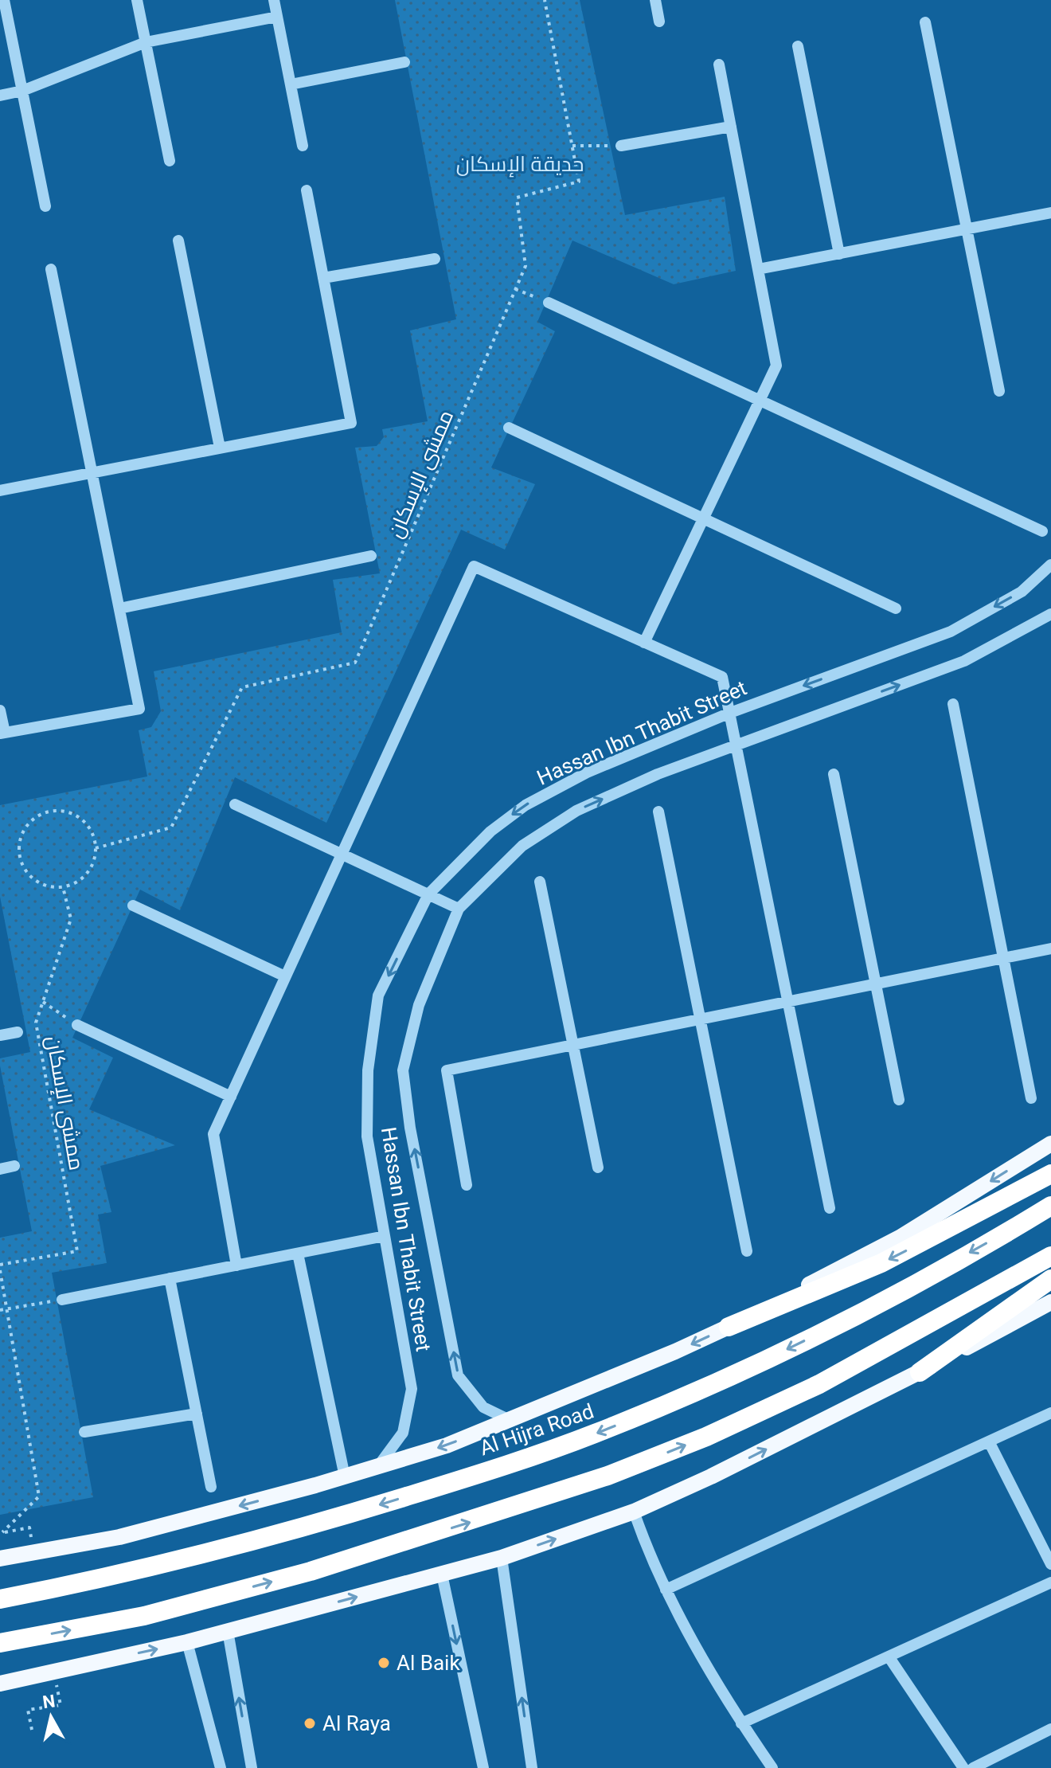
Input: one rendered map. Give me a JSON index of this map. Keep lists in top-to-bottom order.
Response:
{
  "streets": {
    "highway": ["Al Hijra Road"],
    "street": ["Hassan Ibn Thabit Street"],
    "path": ["ممشى الإسكان"]
  },
  "parks": ["حديقة الإسكان"],
  "places": ["Al Baik", "Al Raya"],
  "north": "top"
}
